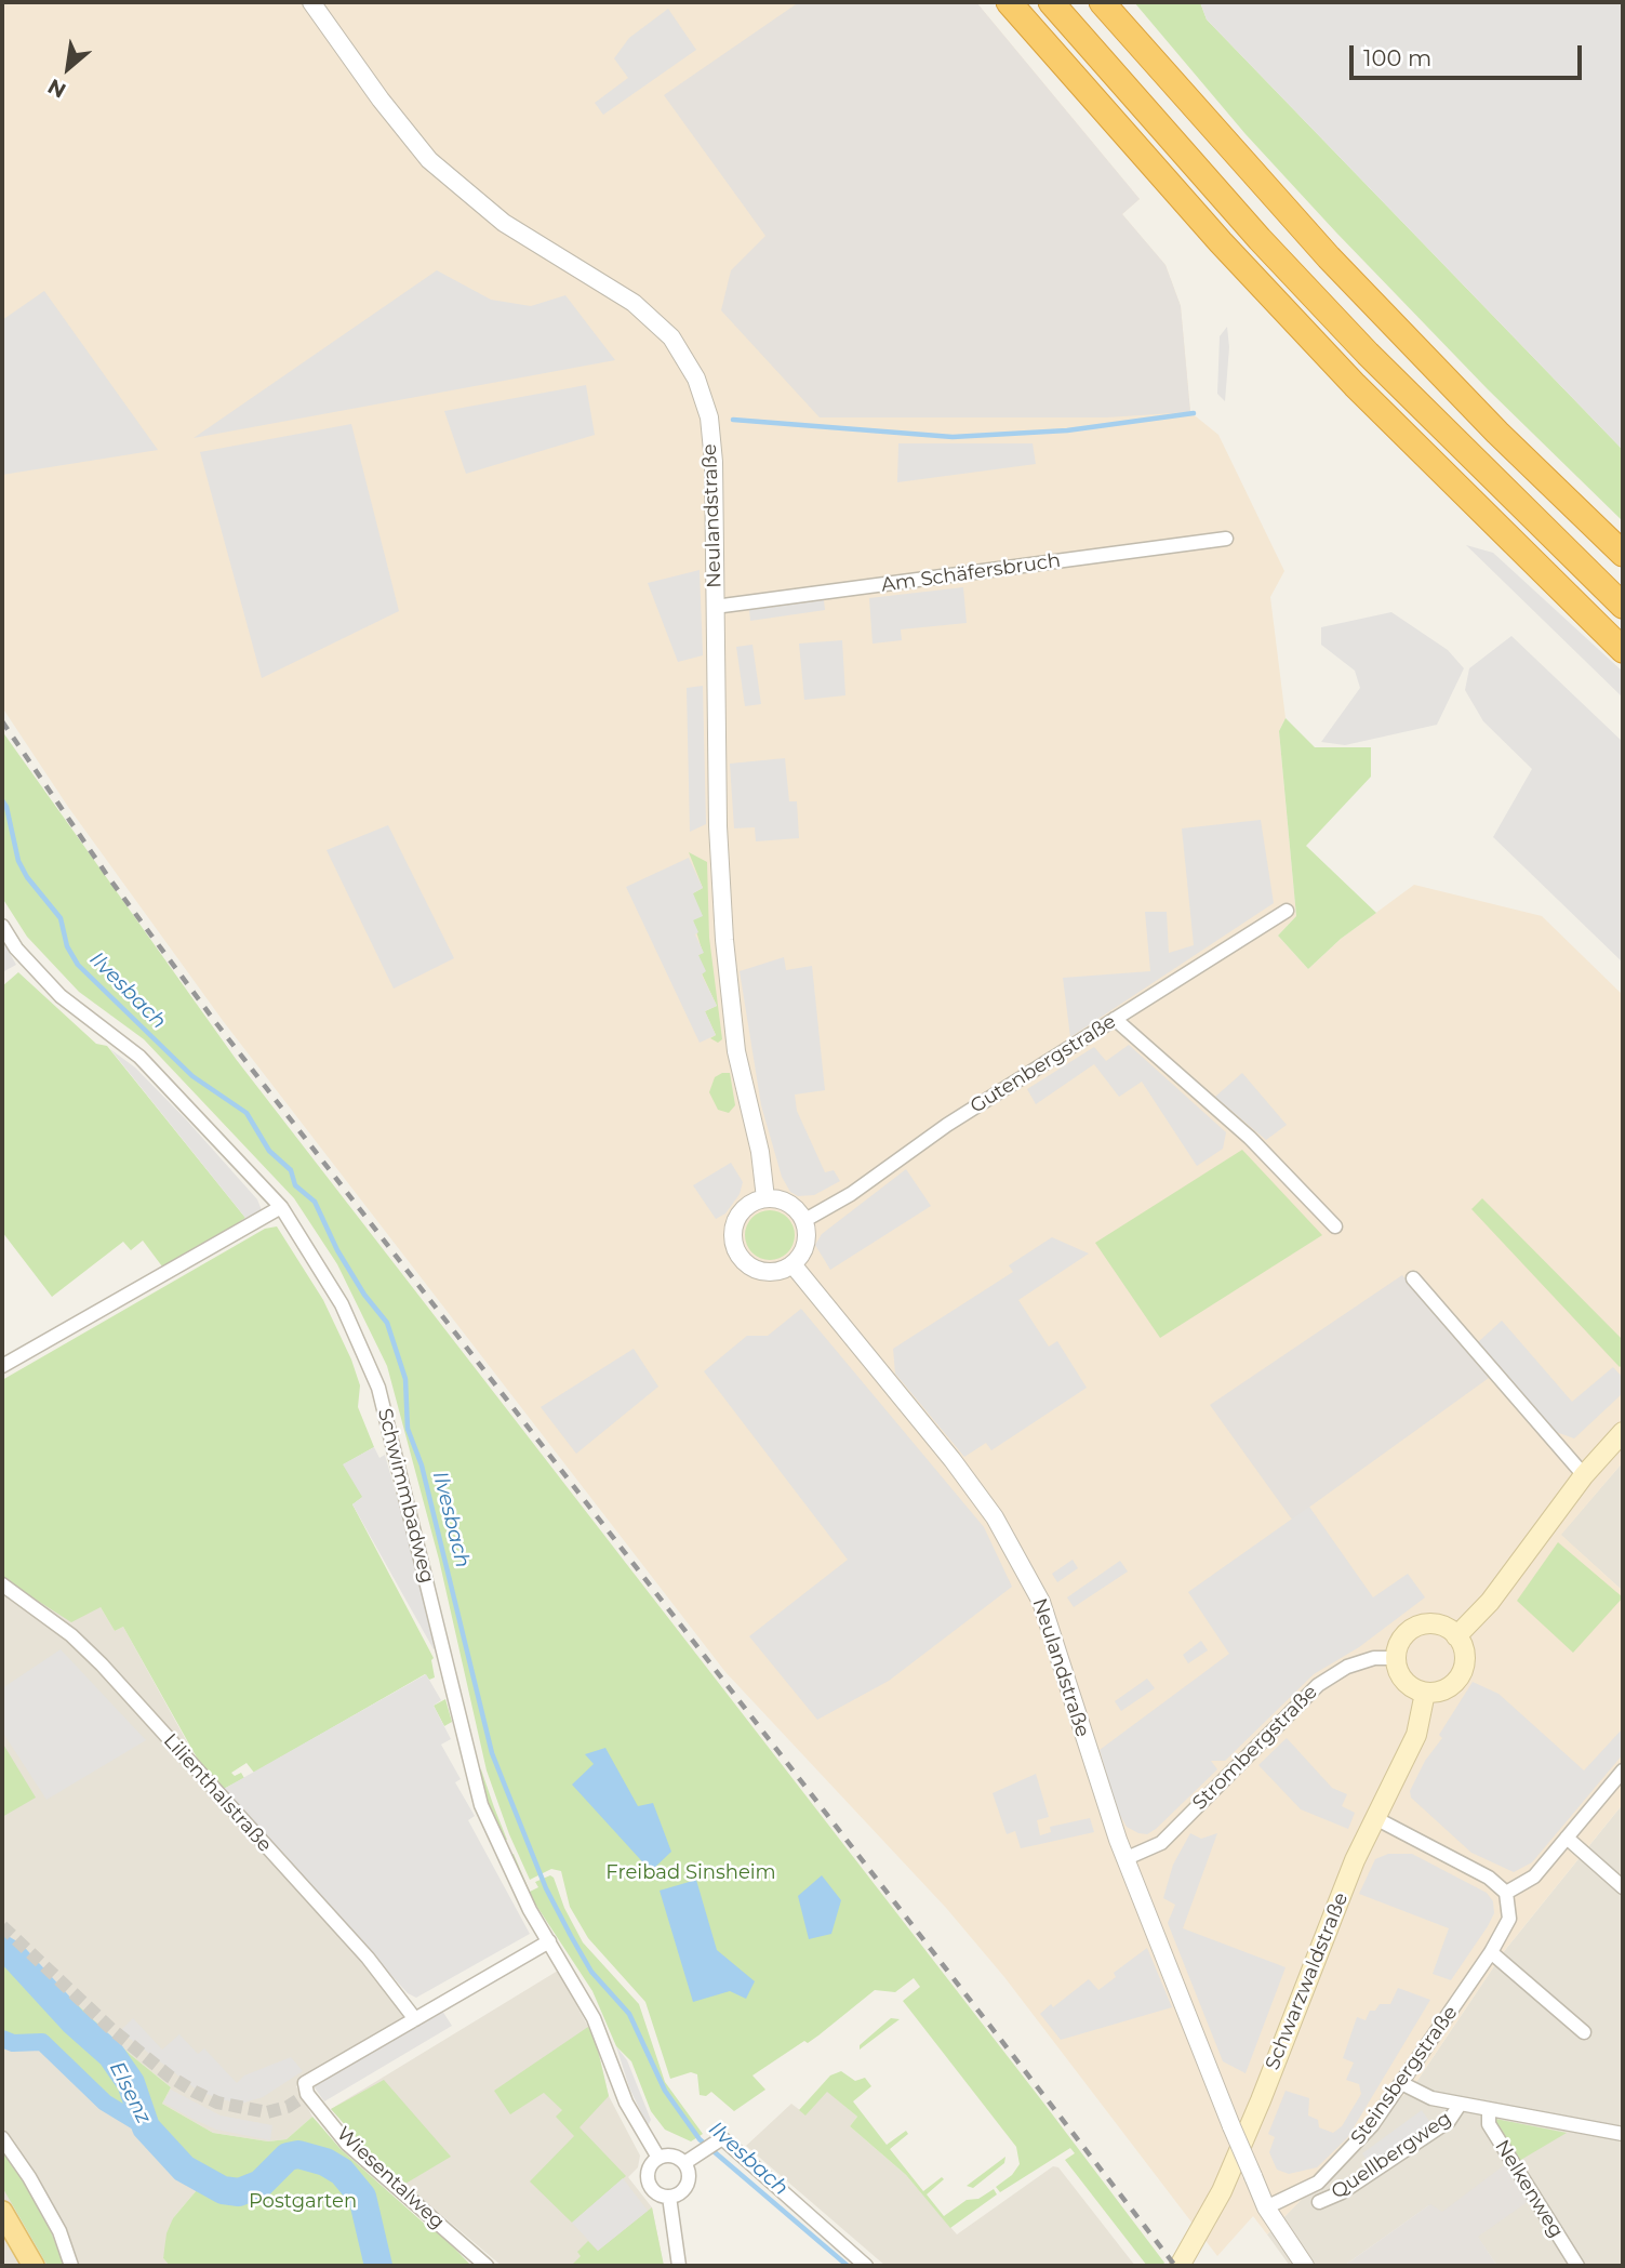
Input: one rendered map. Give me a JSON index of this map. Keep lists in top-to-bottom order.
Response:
{
  "streets": {
    "main road": ["Schwarzwaldstraße"],
    "street": [
      "Neulandstraße",
      "Am Schäfersbruch",
      "Gutenbergstraße",
      "Schwimmbadweg",
      "Strombergstraße",
      "Lilienthalstraße",
      "Steinsbergstraße",
      "Quellbergweg",
      "Wiesentalweg",
      "Nelkenweg"
    ]
  },
  "crossings": [
    ["Neulandstraße", "Am Schäfersbruch"],
    ["Neulandstraße", "Gutenbergstraße"],
    ["Neulandstraße", "Strombergstraße"],
    ["Neulandstraße", "Steinsbergstraße"],
    ["Strombergstraße", "Schwarzwaldstraße"],
    ["Lilienthalstraße", "Wiesentalweg"],
    ["Steinsbergstraße", "Quellbergweg"],
    ["Quellbergweg", "Nelkenweg"]
  ],
  "water": ["Ilvesbach", "Elsenz"],
  "parks": ["Freibad Sinsheim", "Postgarten"],
  "scale_bar": "100 m",
  "north": "bottom left"
}
